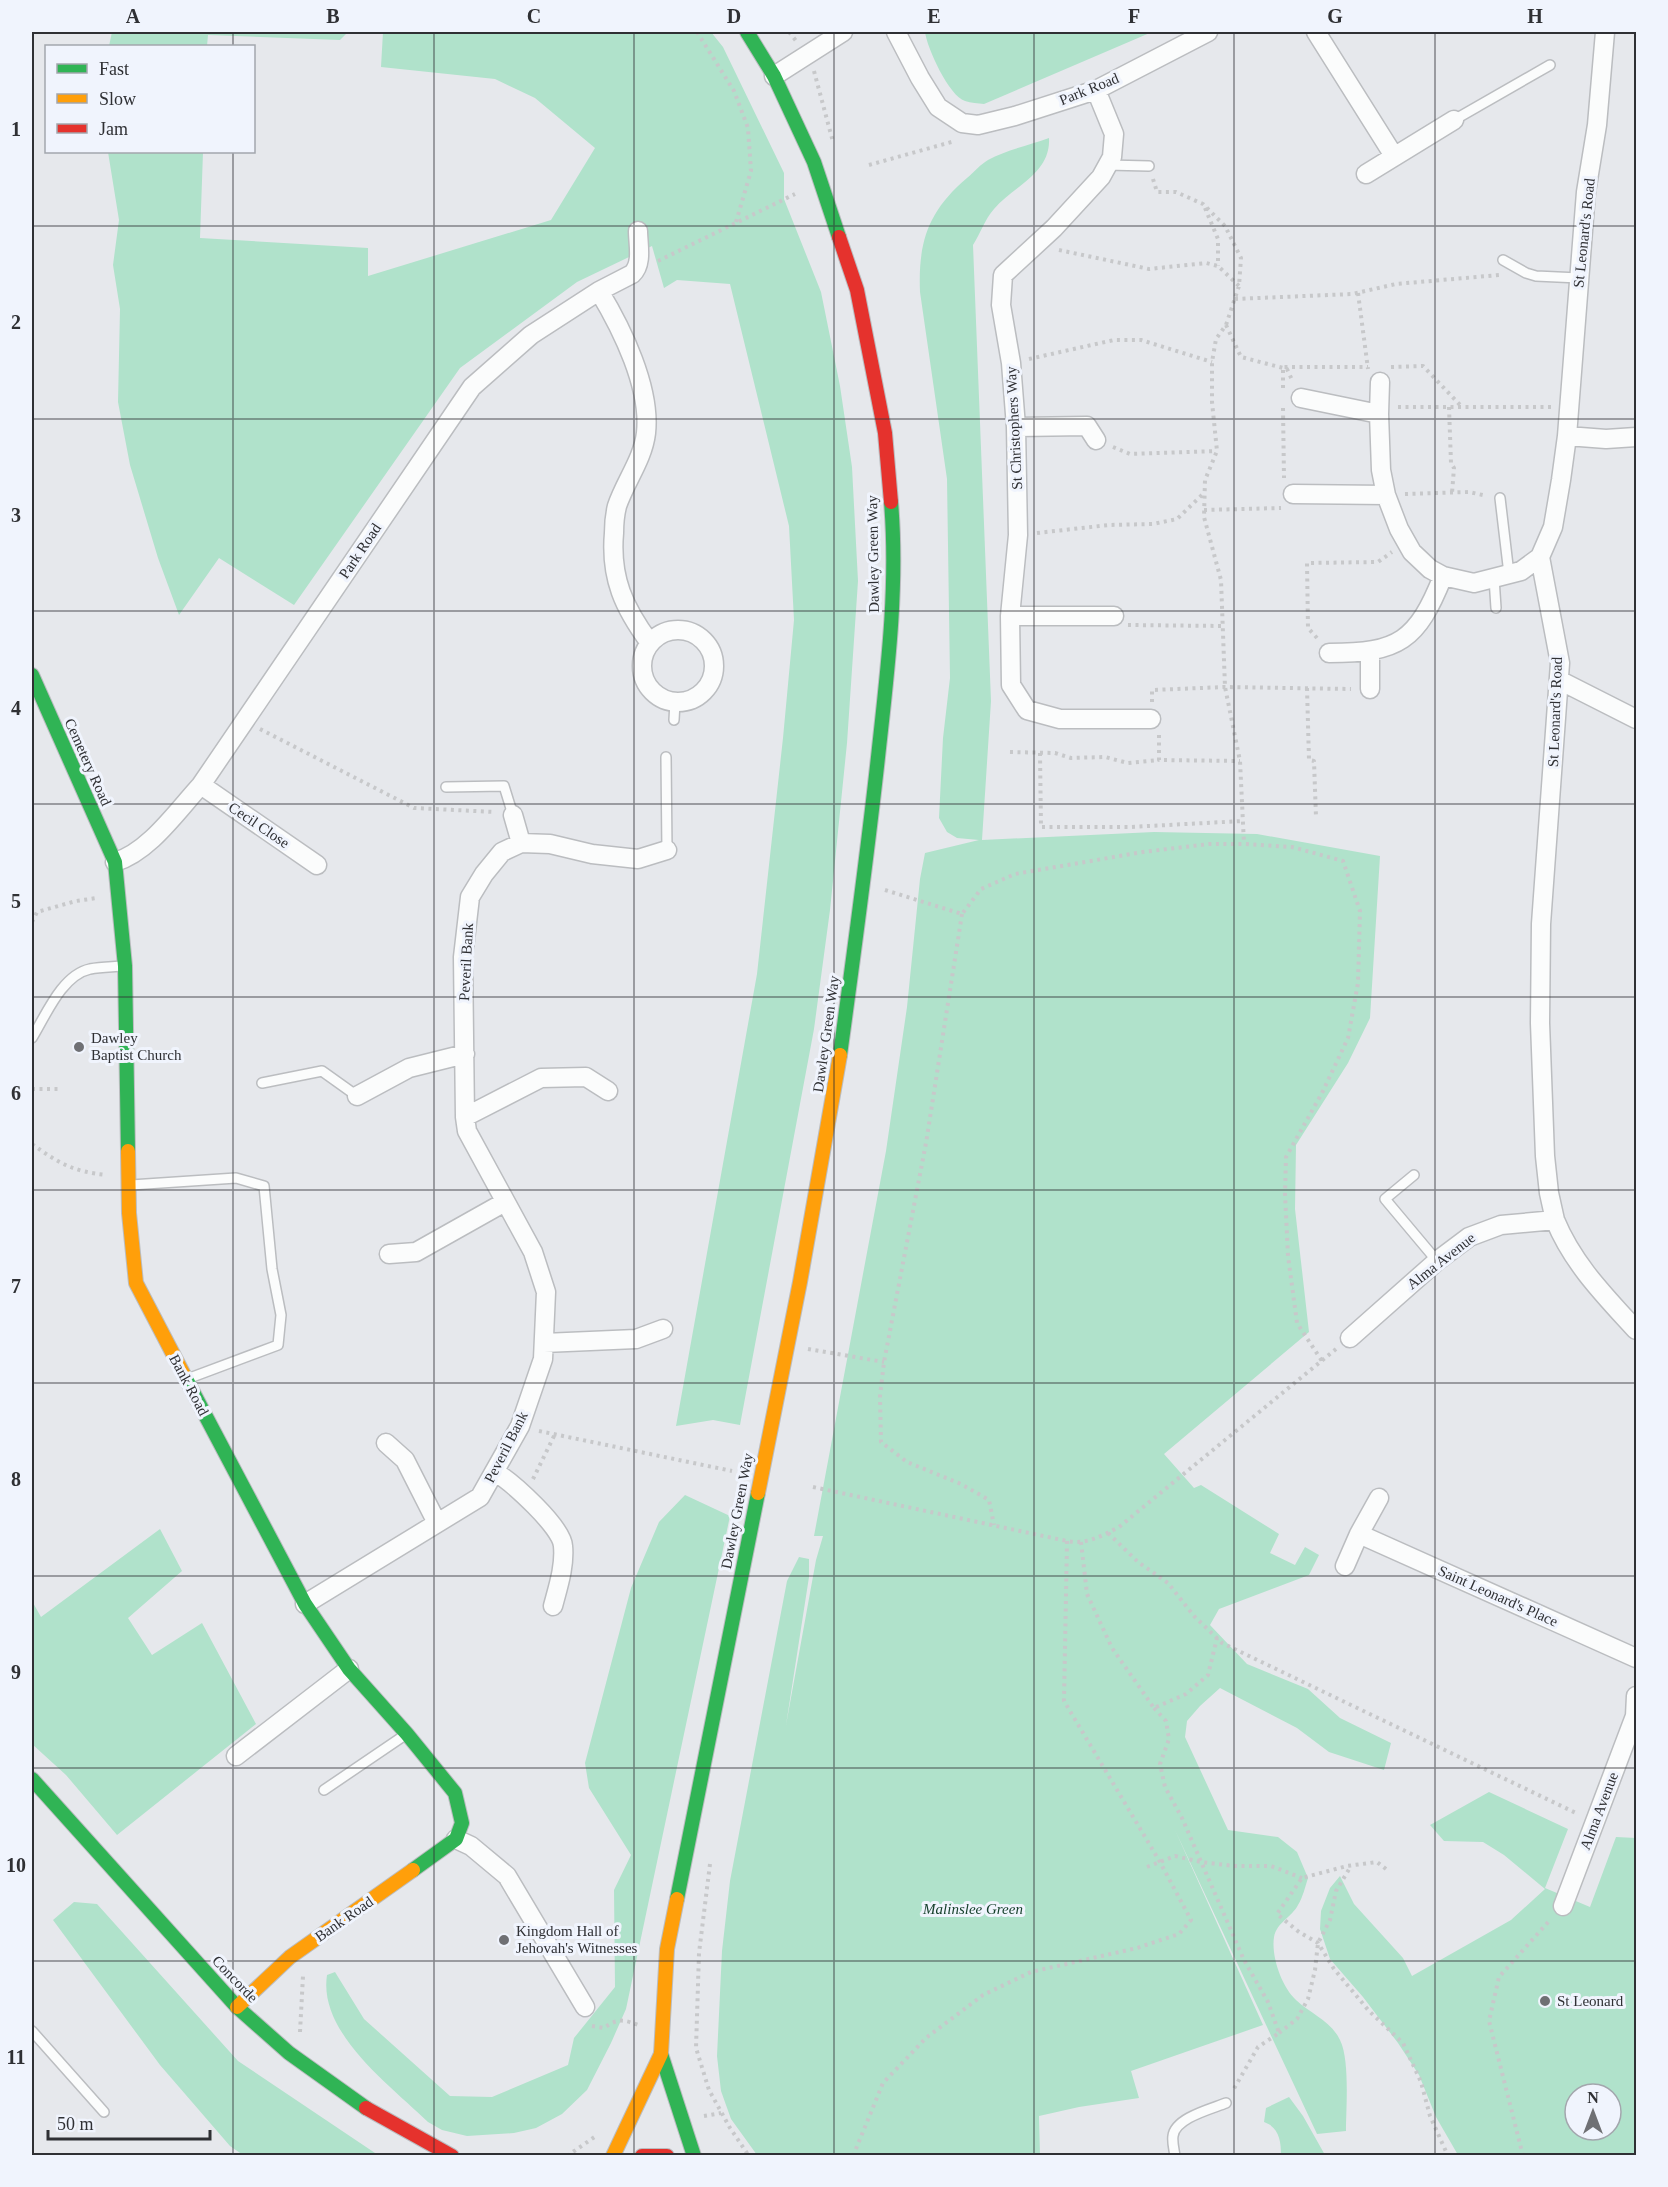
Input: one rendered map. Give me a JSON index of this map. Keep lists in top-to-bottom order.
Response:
{
  "streets": {
    "main road": [
      "Dawley Green Way",
      "Cemetery Road",
      "Bank Road",
      "Concorde"
    ],
    "street": [
      "Park Road",
      "St Leonard's Road",
      "St Christophers Way",
      "Cecil Close",
      "Peveril Bank",
      "Alma Avenue",
      "Saint Leonard's Place"
    ]
  },
  "crossings": [
    ["Park Road", "St Christophers Way"],
    ["Park Road", "Cemetery Road"],
    ["Park Road", "Cecil Close"],
    ["Park Road", "Bank Road"],
    ["St Leonard's Road", "Alma Avenue"],
    ["Cemetery Road", "Bank Road"],
    ["Peveril Bank", "Bank Road"],
    ["Bank Road", "Concorde"]
  ],
  "parks": ["Malinslee Green"],
  "places": ["Dawley Baptist Church", "Kingdom Hall of Jehovah's Witnesses", "St Leonard"],
  "legend": ["Fast", "Slow", "Jam"],
  "scale_bar": "50 m",
  "north": "top",
  "grid": {
    "columns": [
      "A",
      "B",
      "C",
      "D",
      "E",
      "F",
      "G",
      "H"
    ],
    "rows": [
      "1",
      "2",
      "3",
      "4",
      "5",
      "6",
      "7",
      "8",
      "9",
      "10",
      "11"
    ]
  }
}
